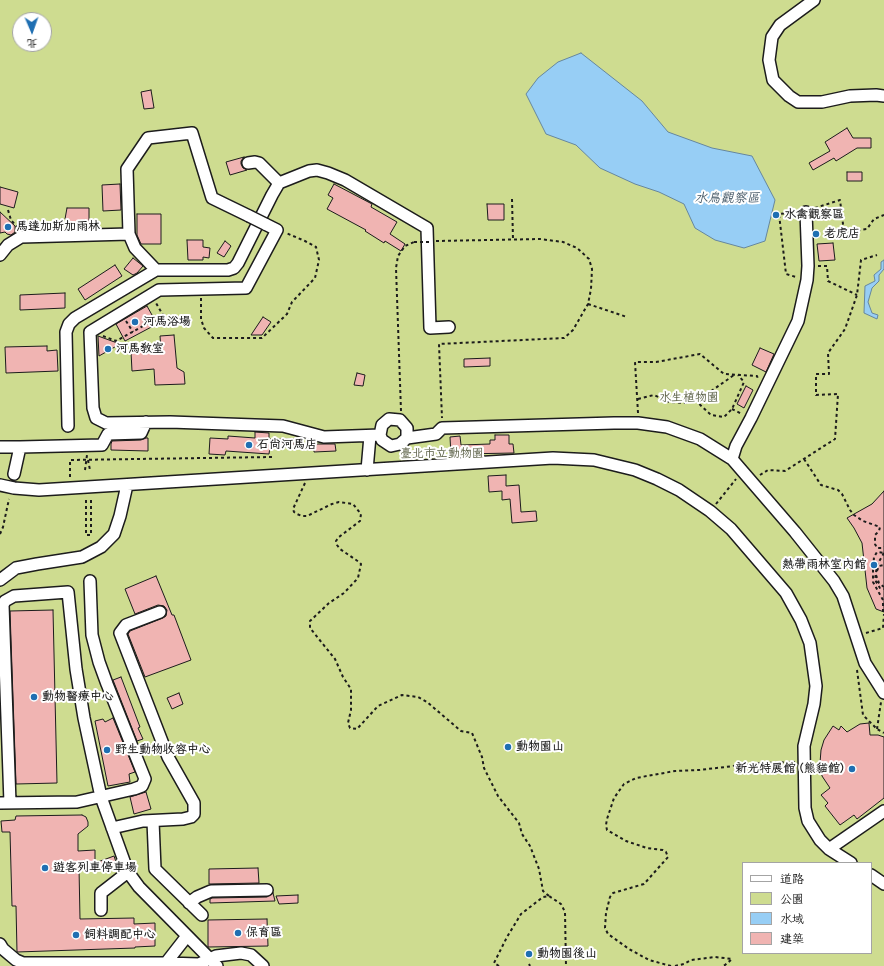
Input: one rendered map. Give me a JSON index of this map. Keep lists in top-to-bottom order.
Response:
{
  "water": ["水鳥觀察區"],
  "parks": ["水生植物園", "臺北市立動物園"],
  "places": [
    "水禽觀察區",
    "馬達加斯加雨林",
    "老虎店",
    "河馬浴場",
    "河馬教室",
    "石尚河馬店",
    "熱帶雨林室內館",
    "動物醫療中心",
    "動物園山",
    "野生動物收容中心",
    "新光特展館 (熊貓館)",
    "遊客列車停車場",
    "保育區",
    "飼料調配中心",
    "動物園後山"
  ],
  "legend": [
    "道路",
    "公園",
    "水域",
    "建築"
  ],
  "north": "bottom"
}
